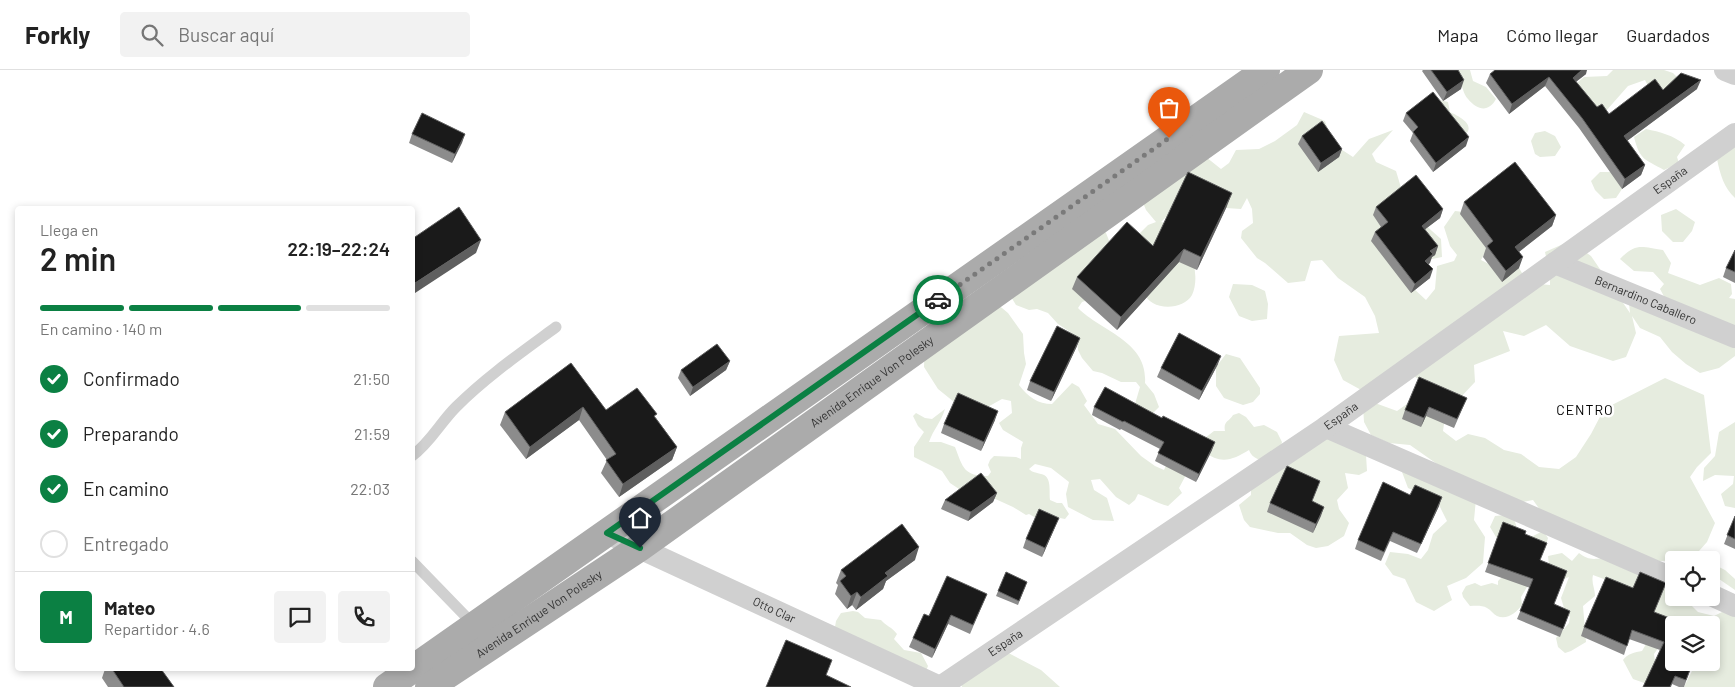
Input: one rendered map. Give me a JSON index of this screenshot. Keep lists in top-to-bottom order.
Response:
{
  "streets": {
    "main road": ["Avenida Enrique Von Polesky"],
    "street": ["España", "Bernardino Caballero", "Otto Clar"]
  },
  "crossings": [
    ["España", "Bernardino Caballero"],
    ["España", "Otto Clar"],
    ["Avenida Enrique Von Polesky", "Otto Clar"]
  ],
  "districts": ["CENTRO"],
  "page": {
    "header": "Forkly",
    "search": "Buscar aquí",
    "nav": ["Mapa", "Cómo llegar", "Guardados"],
    "heading": ["2 min", "Llega en", "22:19–22:24"],
    "panel": ["Mateo", "Repartidor · 4.6"],
    "bar": "En camino · 140 m",
    "list": [
      ["Confirmado", "21:50"],
      ["Preparando", "21:59"],
      ["En camino", "22:03"],
      "Entregado"
    ],
    "round": "M"
  }
}
